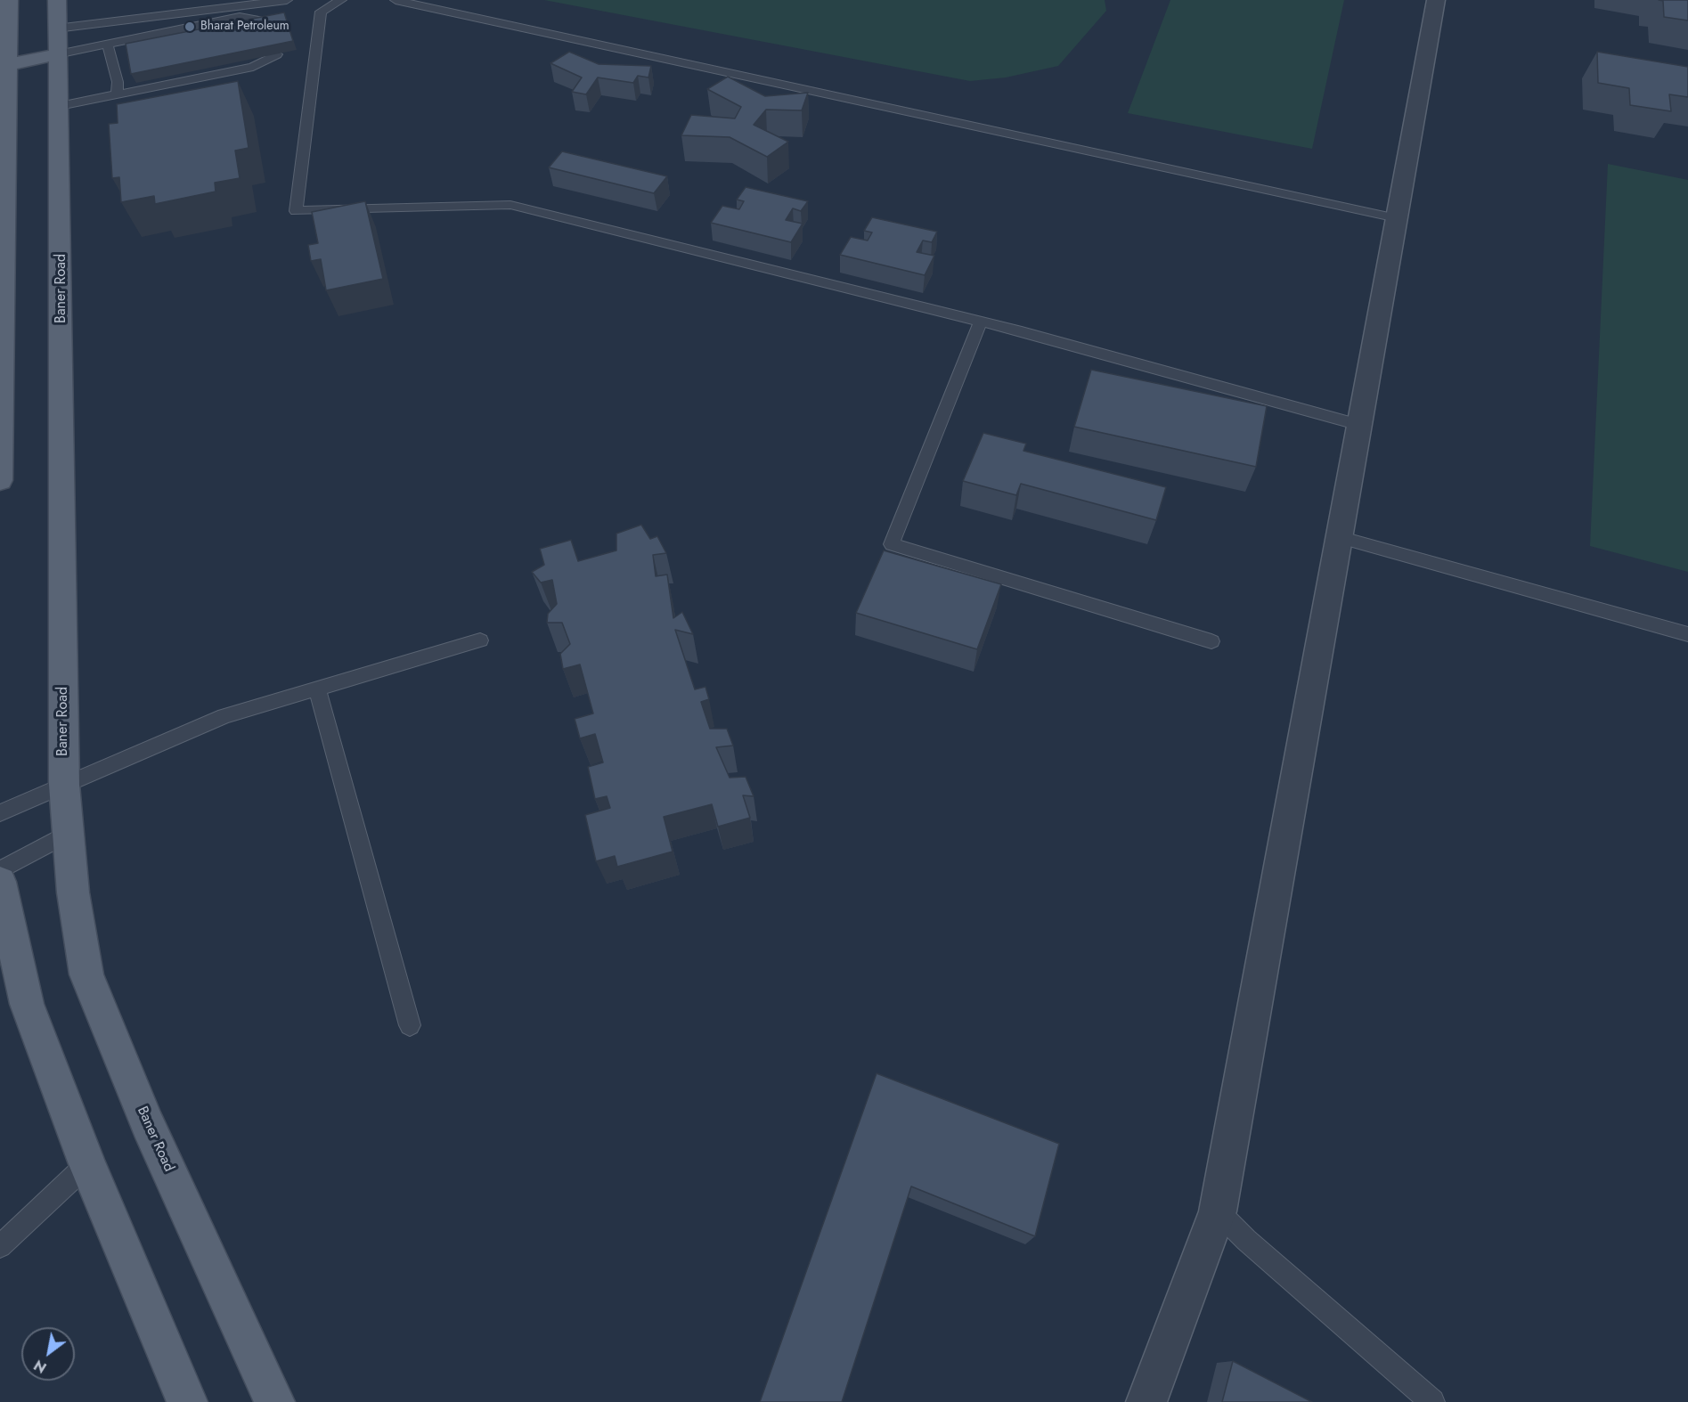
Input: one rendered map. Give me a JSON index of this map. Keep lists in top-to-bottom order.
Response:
{
  "streets": {
    "main road": ["Baner Road"]
  },
  "places": ["Bharat Petroleum"],
  "north": "bottom left"
}
